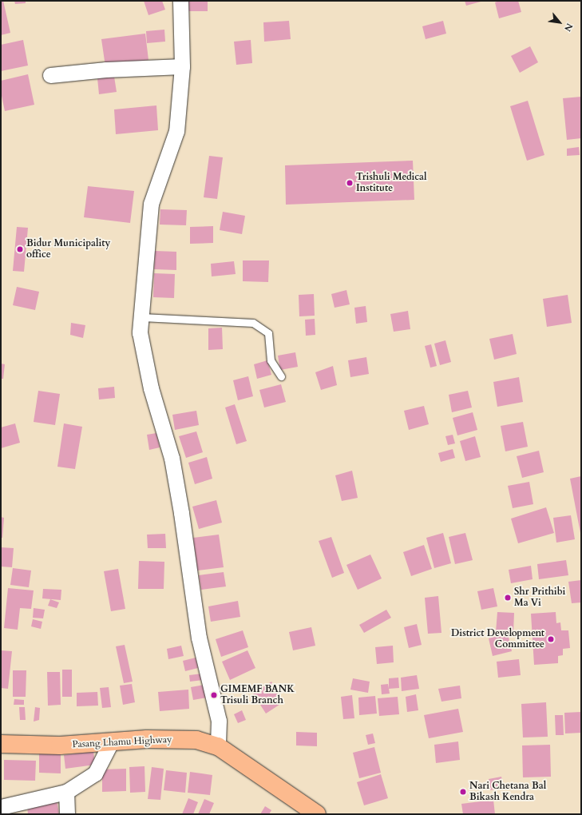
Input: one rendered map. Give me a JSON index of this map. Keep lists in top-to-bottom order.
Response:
{
  "streets": {
    "main road": ["Pasang Lhamu Highway"]
  },
  "places": [
    "Trishuli Medical Institute",
    "Bidur Municipality office",
    "Shr Prithibi Ma Vi",
    "District Development Committee",
    "GIMEMF BANK Trisuli Branch",
    "Nari Chetana Bal Bikash Kendra"
  ],
  "north": "bottom right"
}
